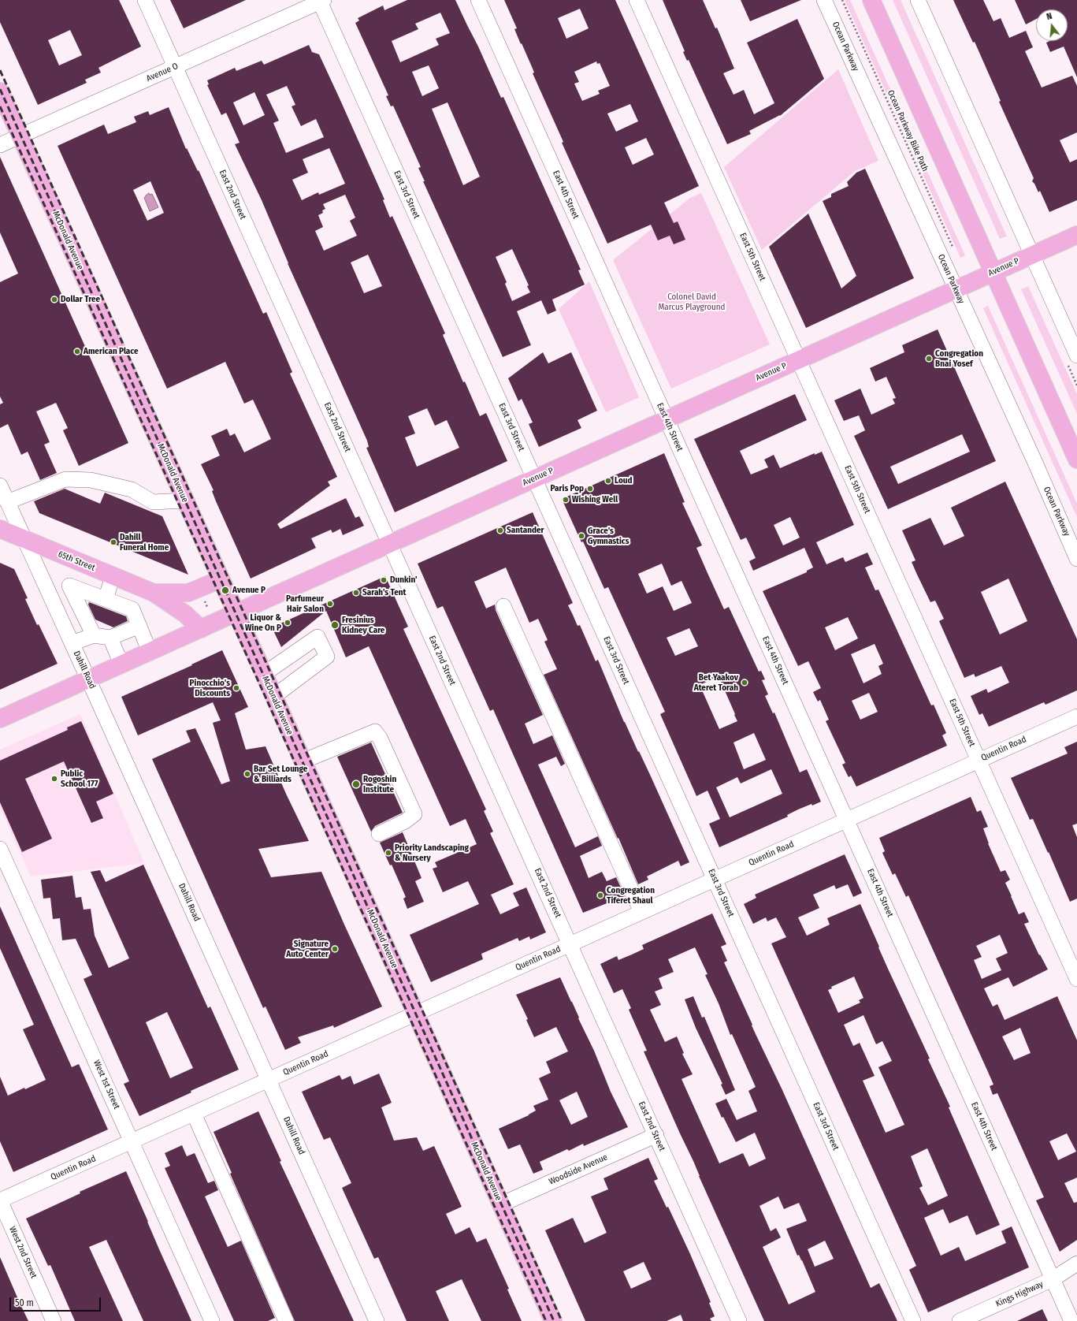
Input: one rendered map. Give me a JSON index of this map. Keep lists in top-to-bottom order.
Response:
{
  "streets": {
    "main road": ["McDonald Avenue", "Avenue P", "65th Street"],
    "street": [
      "Ocean Parkway",
      "Avenue O",
      "East 2nd Street",
      "East 3rd Street",
      "East 4th Street",
      "East 5th Street",
      "Dahill Road",
      "Quentin Road",
      "West 1st Street",
      "Woodside Avenue",
      "West 2nd Street",
      "Kings Highway"
    ],
    "path": ["Ocean Parkway Bike Path"]
  },
  "crossings": [
    ["Ocean Parkway", "Avenue P"],
    ["Avenue O", "East 2nd Street"],
    ["Avenue O", "East 3rd Street"],
    ["Avenue O", "McDonald Avenue"],
    ["East 2nd Street", "Avenue P"],
    ["East 2nd Street", "Quentin Road"],
    ["East 2nd Street", "Woodside Avenue"],
    ["East 3rd Street", "Avenue P"],
    ["East 3rd Street", "Quentin Road"],
    ["East 4th Street", "Avenue P"],
    ["East 4th Street", "Quentin Road"],
    ["East 4th Street", "Kings Highway"],
    ["McDonald Avenue", "Avenue P"],
    ["McDonald Avenue", "65th Street"],
    ["McDonald Avenue", "Quentin Road"],
    ["McDonald Avenue", "Woodside Avenue"],
    ["East 5th Street", "Avenue P"],
    ["East 5th Street", "Quentin Road"],
    ["Avenue P", "65th Street"],
    ["Avenue P", "Dahill Road"],
    ["65th Street", "Dahill Road"],
    ["Dahill Road", "Quentin Road"],
    ["Quentin Road", "West 1st Street"],
    ["Quentin Road", "West 2nd Street"]
  ],
  "parks": ["Colonel David Marcus Playground"],
  "places": [
    "Dollar Tree",
    "American Place",
    "Congregation Bnai Yosef",
    "Loud",
    "Paris Pop",
    "Wishing Well",
    "Santander",
    "Grace's Gymnastics",
    "Dahill Funeral Home",
    "Dunkin'",
    "Avenue P",
    "Sarah's Tent",
    "Parfumeur Hair Salon",
    "Liquor & Wine On P",
    "Fresinius Kidney Care",
    "Bet Yaakov Ateret Torah",
    "Pinocchio's Discounts",
    "Bar Set Lounge & Billiards",
    "Public School 177",
    "Rogoshin Institute",
    "Priority Landscaping & Nursery",
    "Congregation Tiferet Shaul",
    "Signature Auto Center"
  ],
  "scale_bar": "50 m",
  "north": "top"
}
